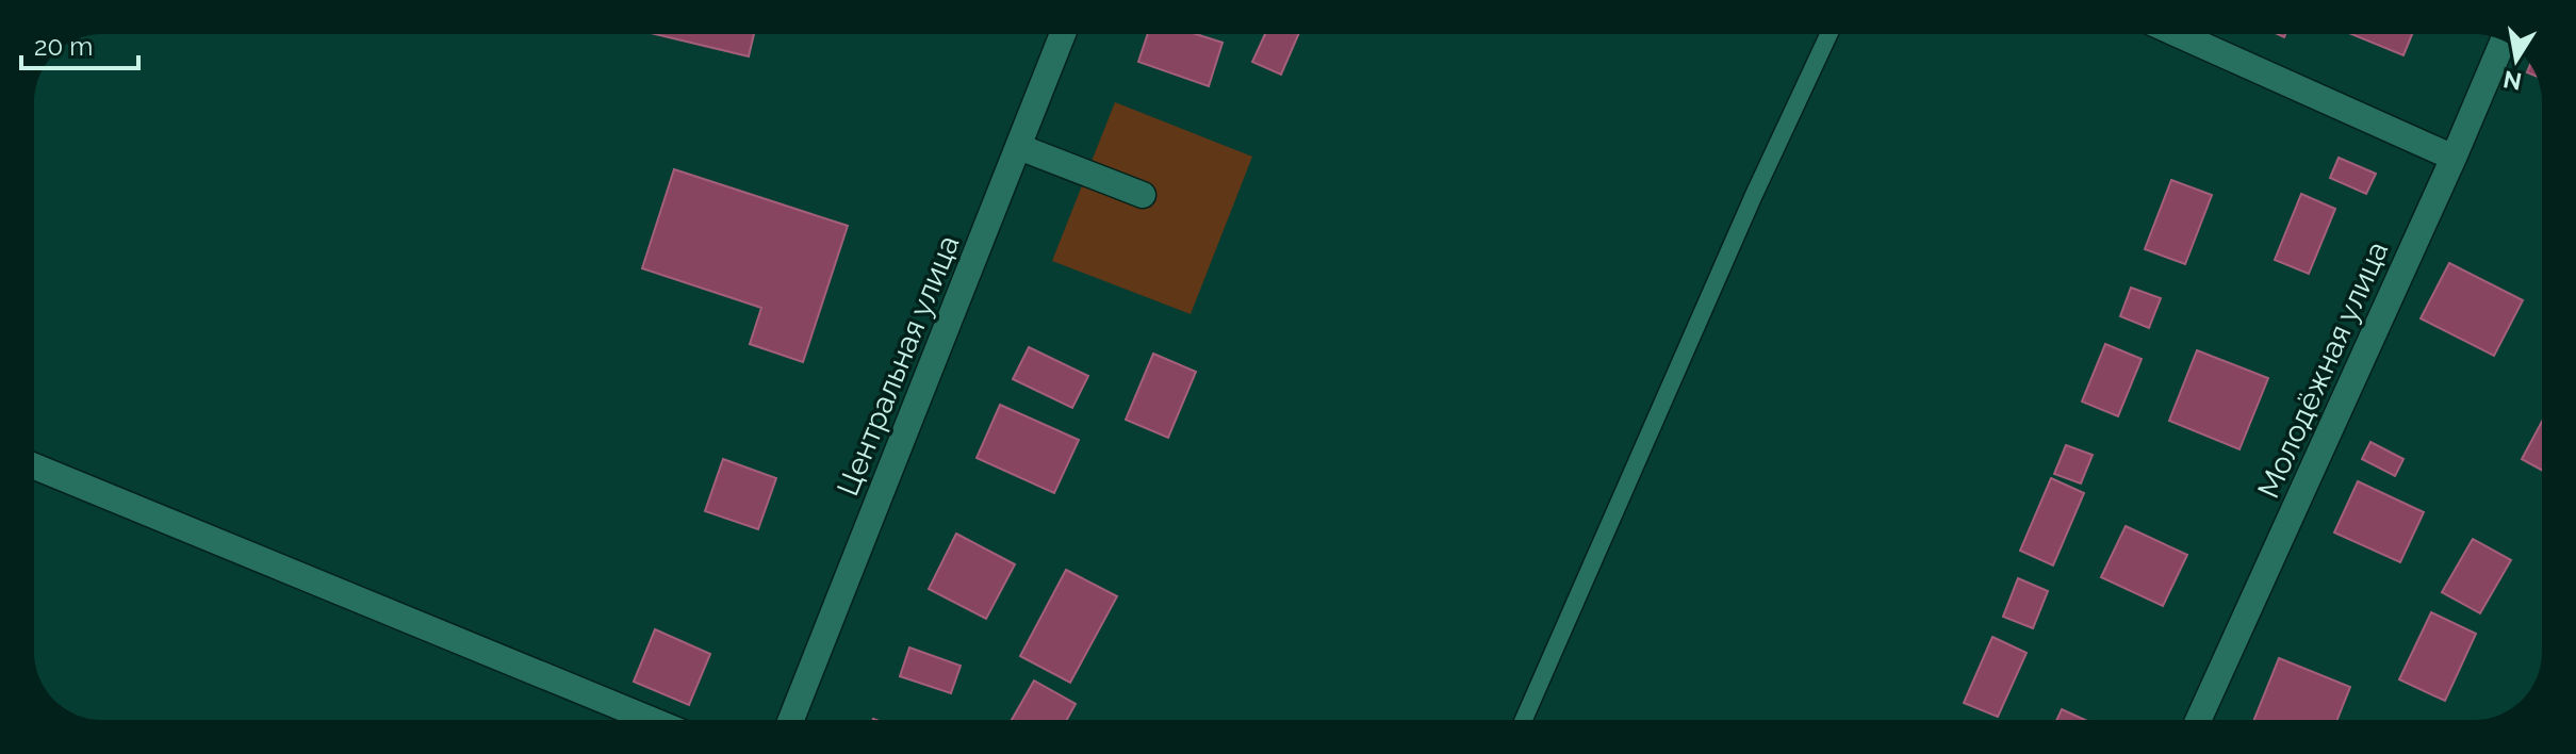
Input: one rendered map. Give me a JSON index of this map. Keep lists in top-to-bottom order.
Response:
{
  "streets": {
    "street": ["Центральная улица", "Молодёжная улица"]
  },
  "scale_bar": "20 m",
  "north": "bottom"
}
